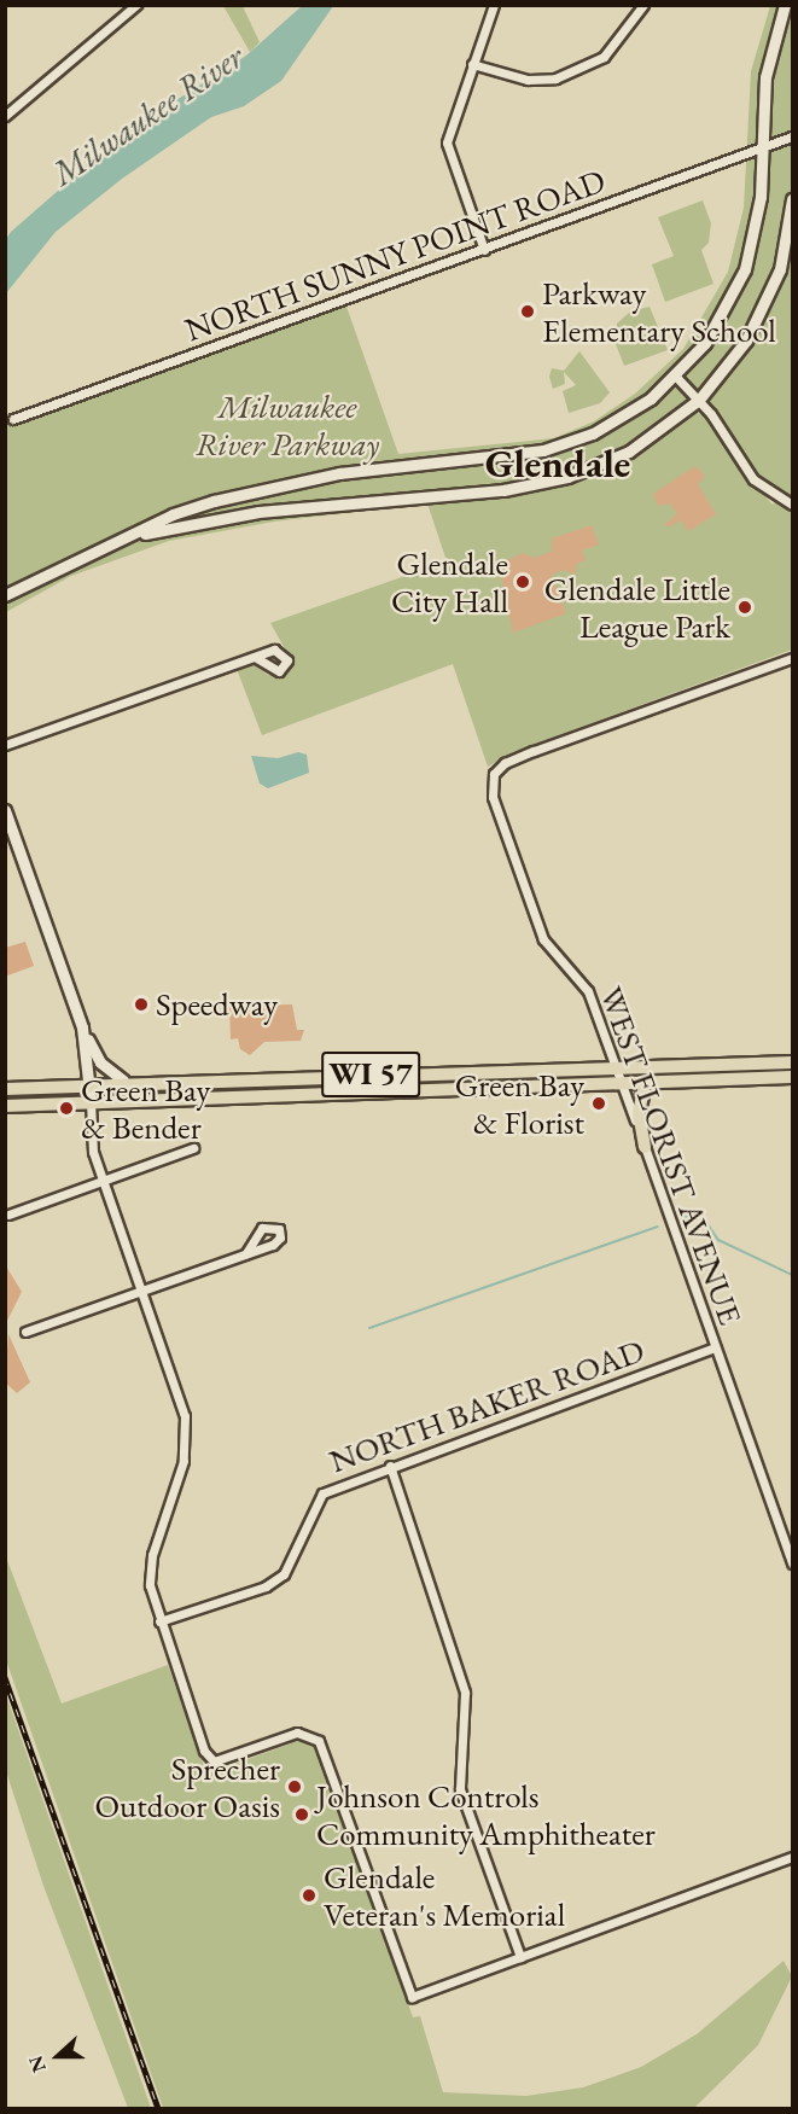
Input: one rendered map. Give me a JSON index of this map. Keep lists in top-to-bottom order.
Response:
{
  "streets": {
    "main road": ["WI 57"],
    "street": ["NORTH SUNNY POINT ROAD", "WEST FLORIST AVENUE", "NORTH BAKER ROAD"]
  },
  "crossings": [
    ["WI 57", "WEST FLORIST AVENUE"],
    ["WEST FLORIST AVENUE", "NORTH BAKER ROAD"]
  ],
  "districts": ["Glendale"],
  "water": ["Milwaukee River"],
  "parks": ["Milwaukee River Parkway"],
  "places": [
    "Parkway Elementary School",
    "Glendale City Hall",
    "Glendale Little League Park",
    "Speedway",
    "Green Bay & Florist",
    "Green Bay & Bender",
    "Sprecher Outdoor Oasis",
    "Johnson Controls Community Amphitheater",
    "Glendale Veteran's Memorial"
  ],
  "north": "left"
}
